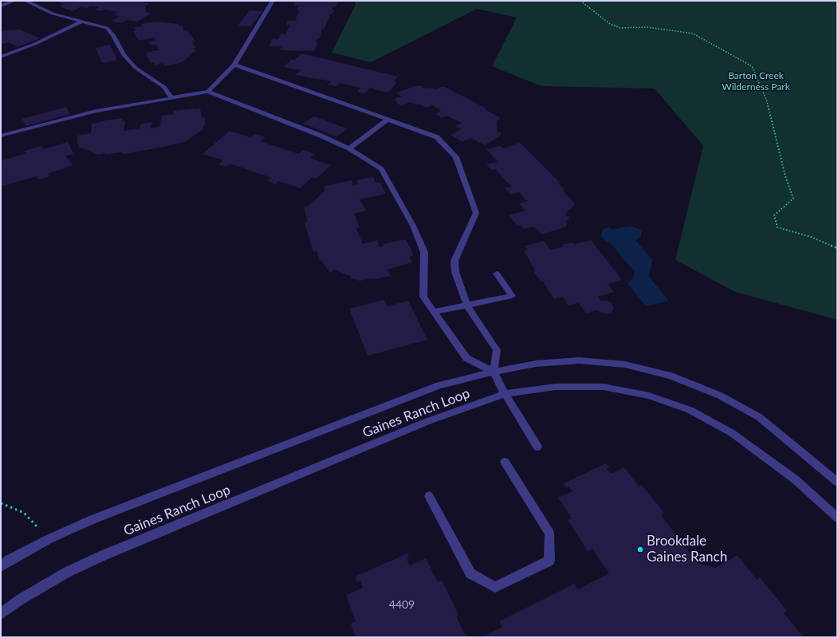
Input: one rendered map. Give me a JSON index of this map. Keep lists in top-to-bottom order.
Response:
{
  "streets": {
    "street": ["Gaines Ranch Loop"]
  },
  "parks": ["Barton Creek Wilderness Park"],
  "places": ["Brookdale Gaines Ranch"],
  "house_numbers": ["4409"]
}
